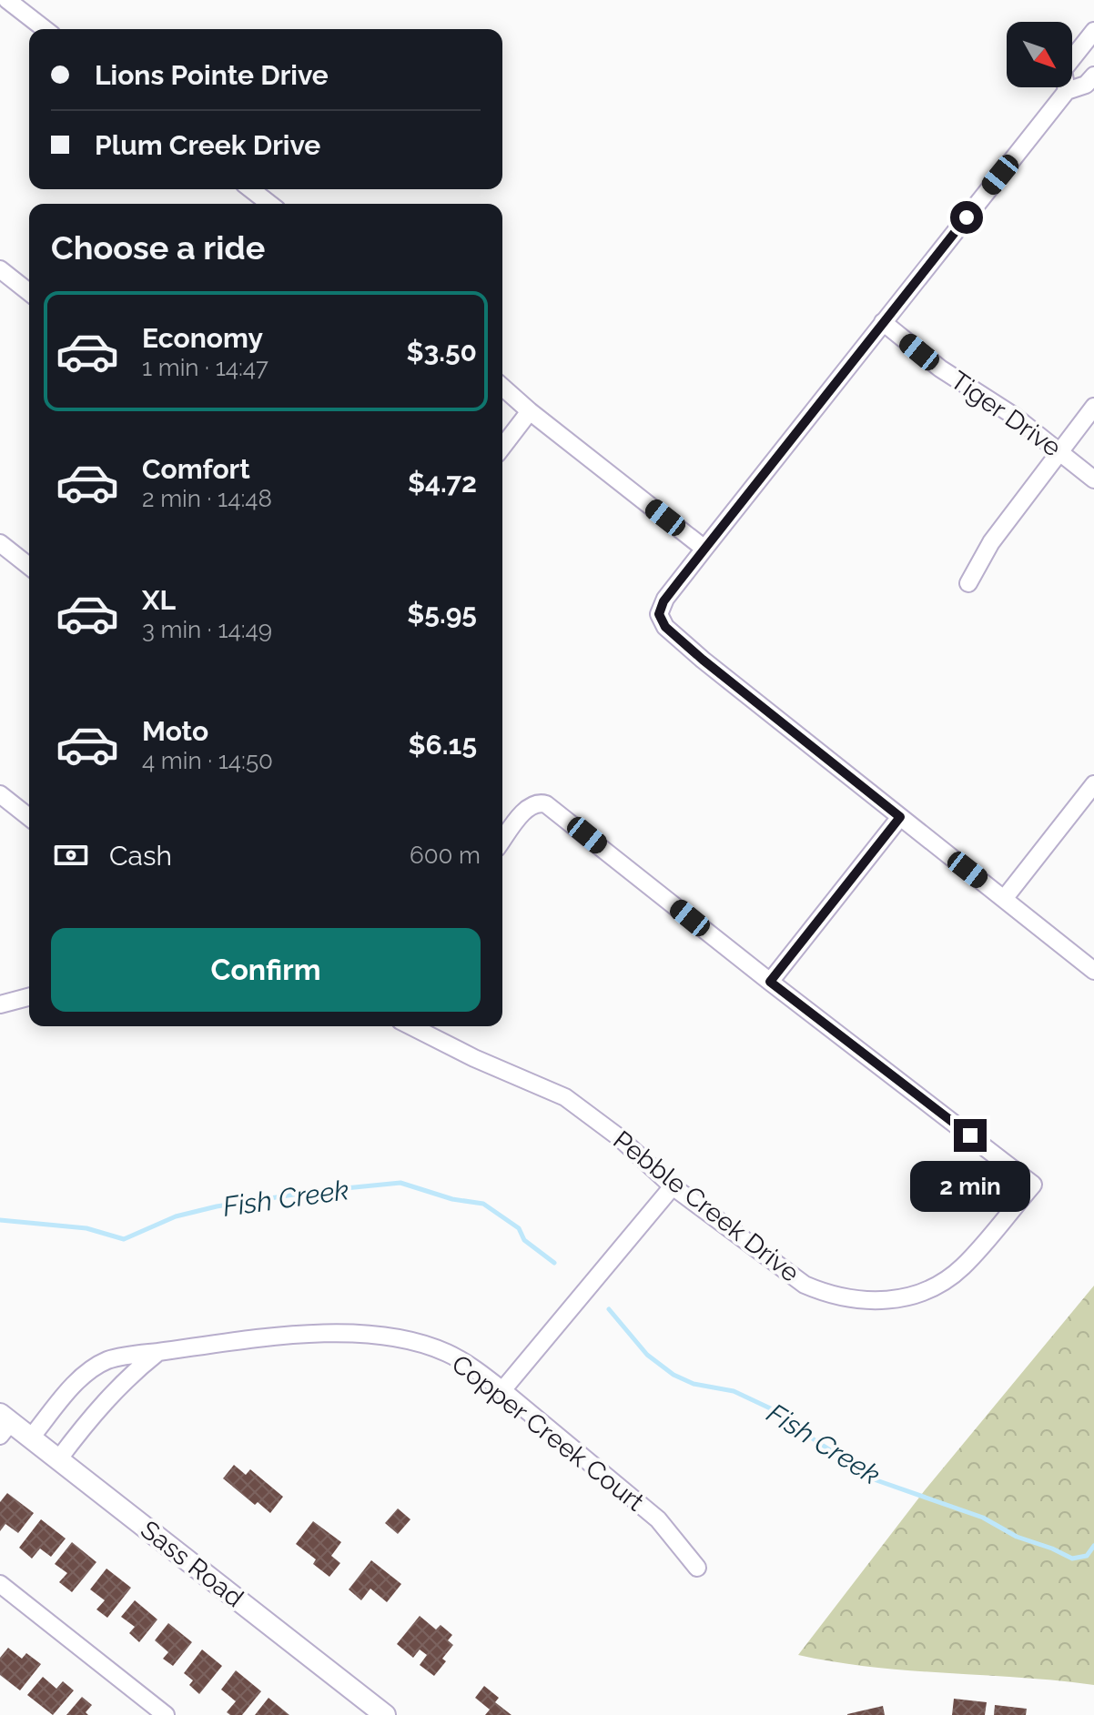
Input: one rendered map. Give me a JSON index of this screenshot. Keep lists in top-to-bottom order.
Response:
{
  "streets": {
    "street": [
      "Tiger Drive",
      "Pebble Creek Drive",
      "Copper Creek Court",
      "Sass Road"
    ]
  },
  "crossings": [
    ["Copper Creek Court", "Sass Road"]
  ],
  "water": ["Fish Creek"],
  "north": "bottom right",
  "page": {
    "banner": ["Lions Pointe Drive", "Plum Creek Drive"],
    "heading": "Choose a ride",
    "list": [
      {
        "name": "Economy",
        "note": "1 min · 14:47",
        "value": "$3.50"
      },
      {
        "name": "Comfort",
        "note": "2 min · 14:48",
        "value": "$4.72"
      },
      {
        "name": "XL",
        "note": "3 min · 14:49",
        "value": "$5.95"
      },
      {
        "name": "Moto",
        "note": "4 min · 14:50",
        "value": "$6.15"
      }
    ],
    "pay": ["Cash", "600 m"],
    "buttons": "Confirm",
    "bubble": "2 min"
  }
}
